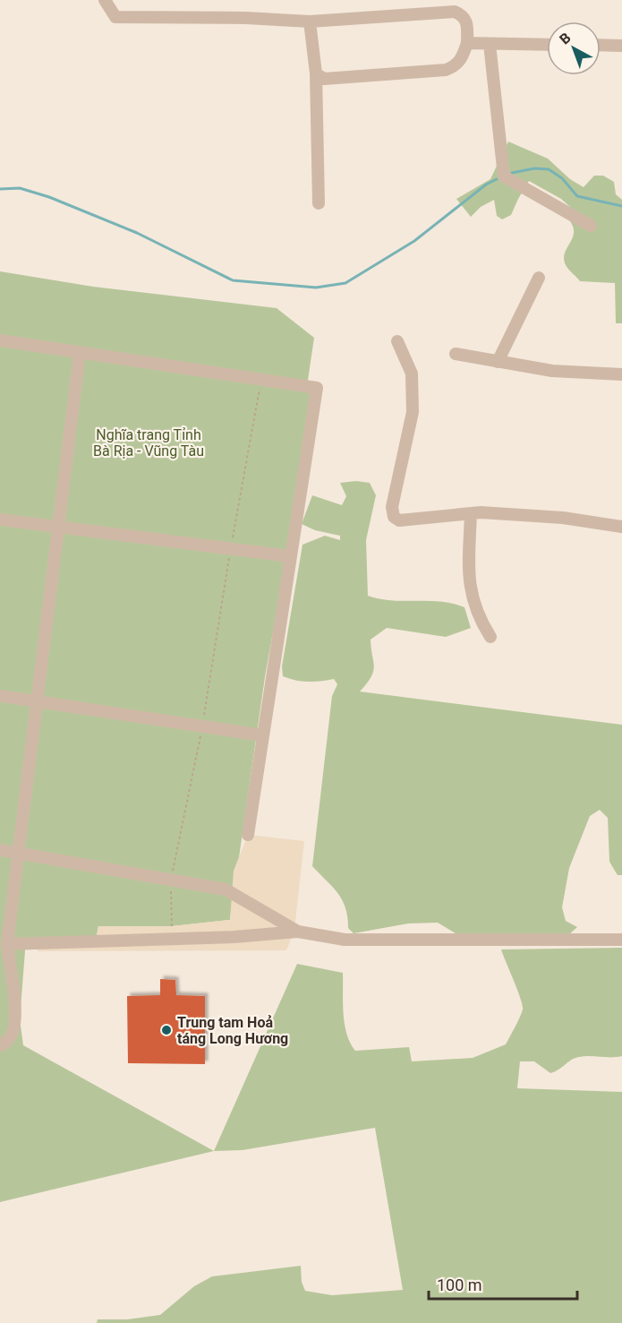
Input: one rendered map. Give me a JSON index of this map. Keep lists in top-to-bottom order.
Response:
{
  "parks": ["Nghĩa trang Tỉnh Bà Rịa - Vũng Tàu"],
  "places": ["Trung tam Hoả táng Long Hương"],
  "scale_bar": "100 m",
  "north": "top left"
}
